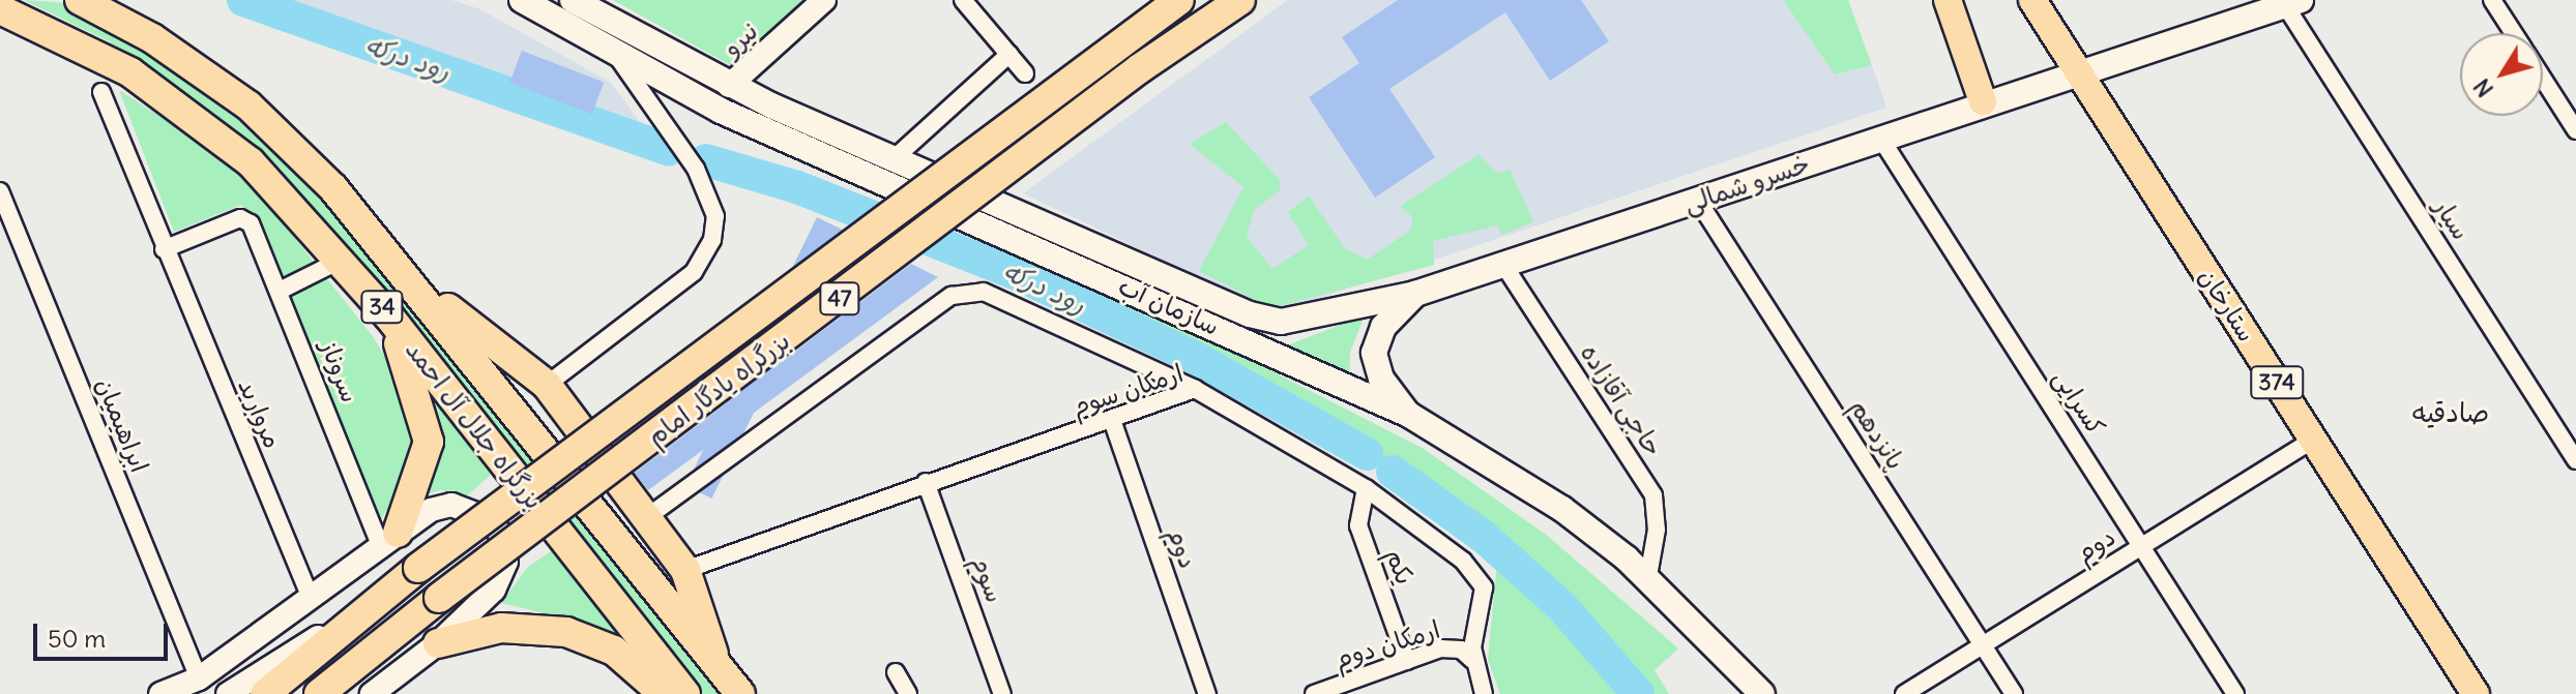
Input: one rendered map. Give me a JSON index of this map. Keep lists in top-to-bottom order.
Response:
{
  "streets": {
    "highway": [
      "47",
      "34",
      "بزرگراه یادگار امام",
      "بزرگراه جلال آل احمد"
    ],
    "main road": [
      "خسرو شمالی",
      "ستارخان",
      "سازمان آب",
      "374"
    ],
    "street": [
      "نیرو",
      "سیار",
      "سروناز",
      "ارمکان سوم",
      "حاجی آقازاده",
      "کسرایی",
      "مروارید",
      "ابراهیمیان",
      "پانزدهم",
      "دوم",
      "یکم",
      "سوم",
      "ارمکان دوم"
    ]
  },
  "crossings": [
    ["نیرو", "سازمان آب"],
    ["خسرو شمالی", "سیار"],
    ["خسرو شمالی", "ستارخان"],
    ["خسرو شمالی", "سازمان آب"],
    ["خسرو شمالی", "حاجی آقازاده"],
    ["خسرو شمالی", "کسرایی"],
    ["خسرو شمالی", "پانزدهم"],
    ["ستارخان", "دوم"],
    ["سازمان آب", "حاجی آقازاده"],
    ["سروناز", "مروارید"],
    ["ارمکان سوم", "دوم"],
    ["ارمکان سوم", "یکم"],
    ["ارمکان سوم", "سوم"],
    ["ارمکان سوم", "ارمکان دوم"],
    ["کسرایی", "دوم"],
    ["پانزدهم", "دوم"],
    ["یکم", "ارمکان دوم"]
  ],
  "districts": ["صادقیه"],
  "water": ["رود درکه"],
  "scale_bar": "50 m",
  "north": "bottom left"
}
